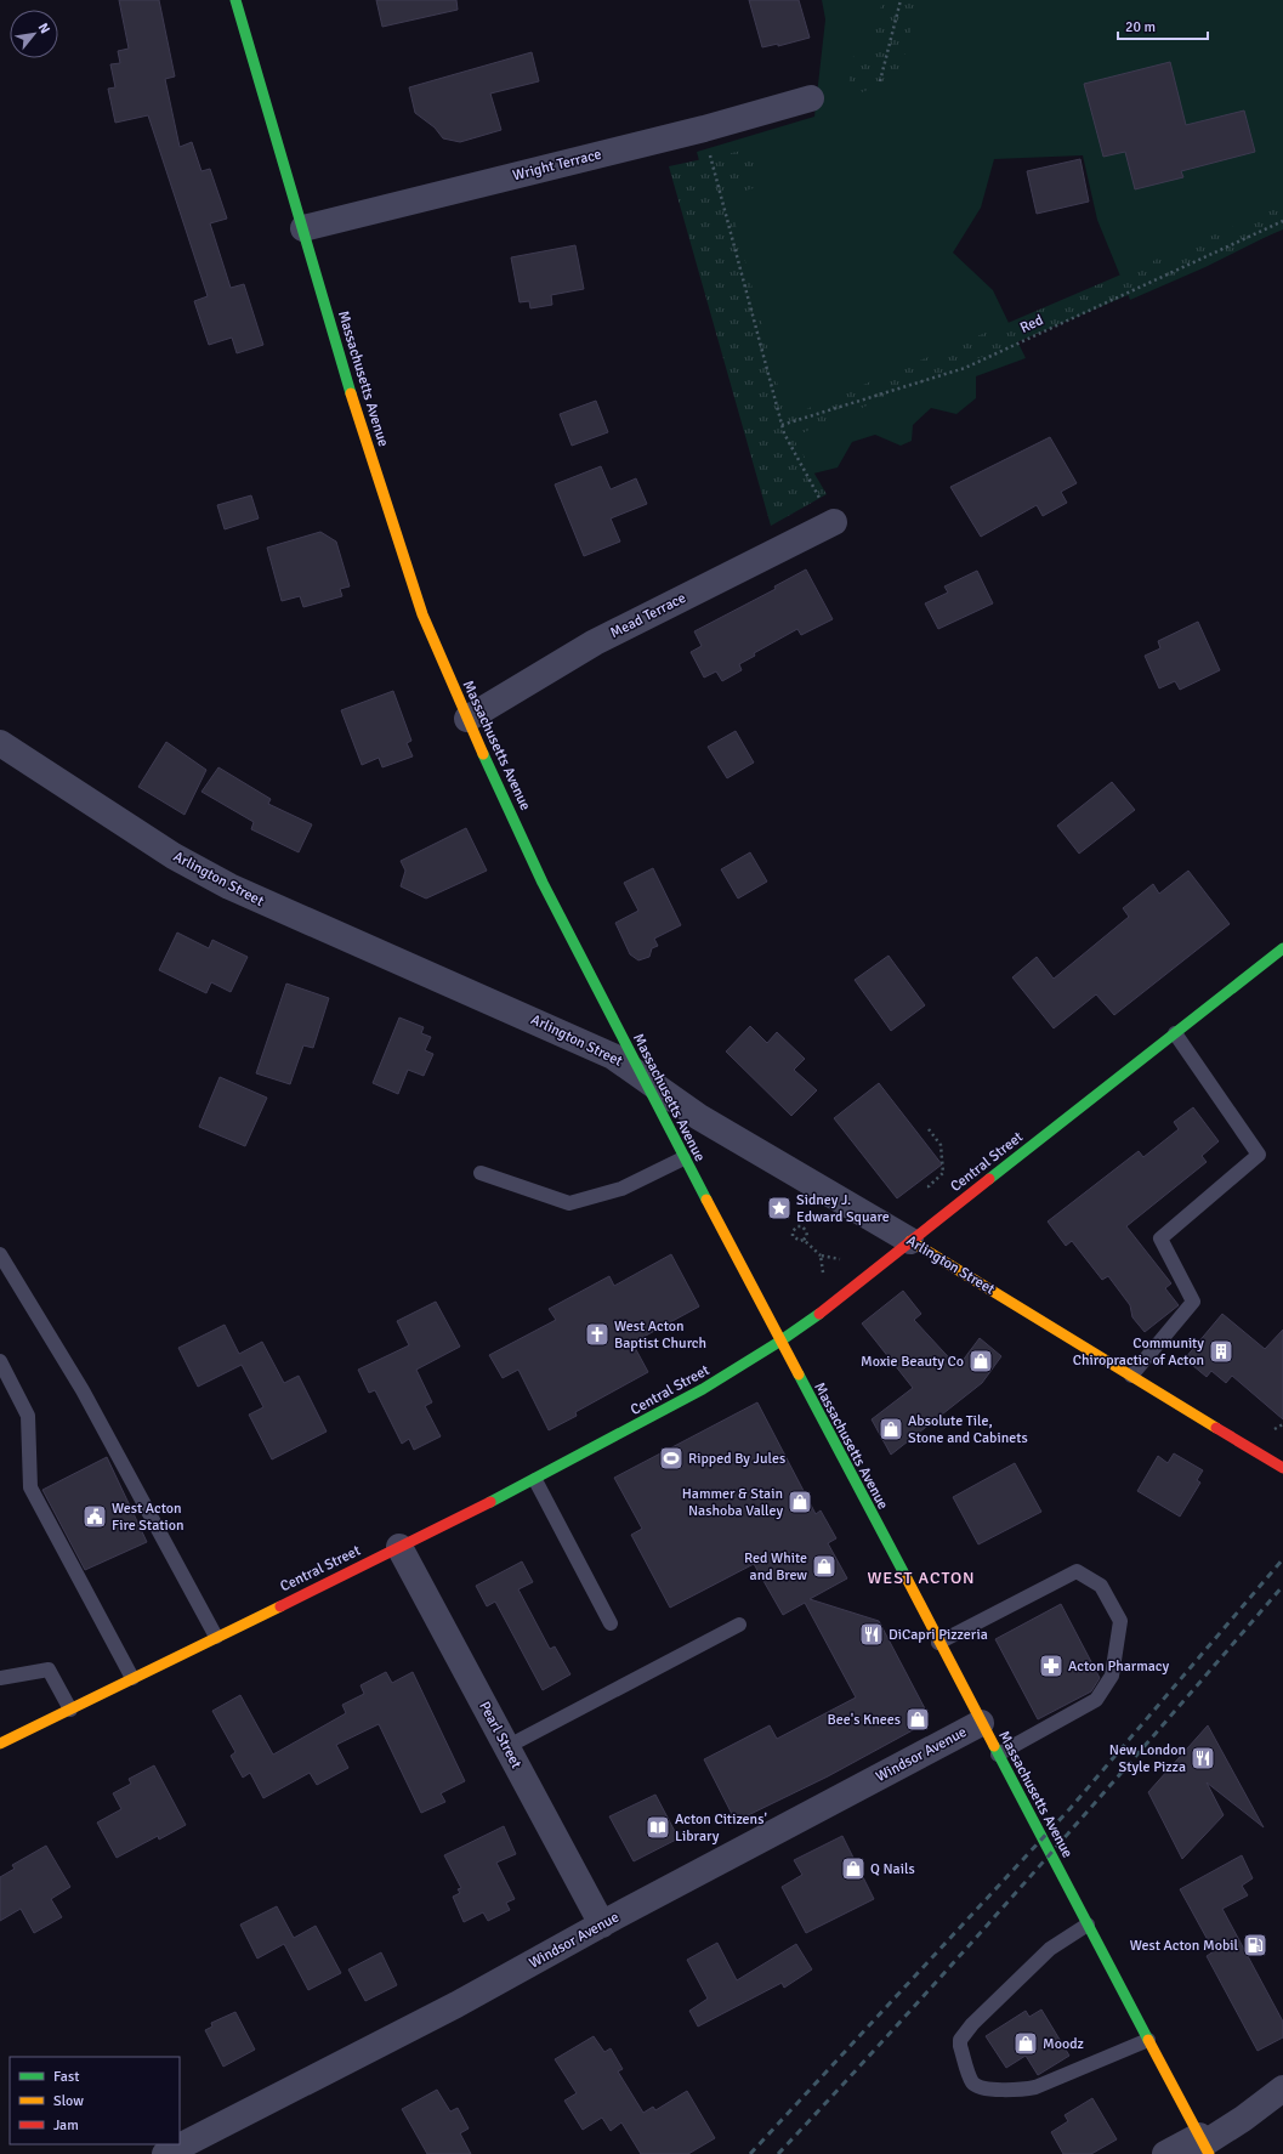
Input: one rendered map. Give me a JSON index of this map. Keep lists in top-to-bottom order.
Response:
{
  "streets": {
    "main road": ["Massachusetts Avenue", "Arlington Street", "Central Street"],
    "street": [
      "Wright Terrace",
      "Mead Terrace",
      "Pearl Street",
      "Windsor Avenue"
    ],
    "path": ["Red"]
  },
  "crossings": [
    ["Wright Terrace", "Massachusetts Avenue"],
    ["Massachusetts Avenue", "Mead Terrace"],
    ["Massachusetts Avenue", "Arlington Street"],
    ["Massachusetts Avenue", "Central Street"],
    ["Massachusetts Avenue", "Windsor Avenue"],
    ["Arlington Street", "Central Street"],
    ["Central Street", "Pearl Street"],
    ["Pearl Street", "Windsor Avenue"]
  ],
  "districts": ["WEST ACTON"],
  "places": {
    "place": ["Sidney J. Edward Square"],
    "church": ["West Acton Baptist Church"],
    "building": ["Community Chiropractic of Acton"],
    "shop": [
      "Moxie Beauty Co",
      "Absolute Tile, Stone and Cabinets",
      "Hammer & Stain Nashoba Valley",
      "Red White and Brew",
      "Bee's Knees",
      "Q Nails",
      "Moodz"
    ],
    "sports": ["Ripped By Jules"],
    "public building": ["West Acton Fire Station"],
    "restaurant": ["DiCapri Pizzeria", "New London Style Pizza"],
    "pharmacy": ["Acton Pharmacy"],
    "library": ["Acton Citizens' Library"],
    "fuel station": ["West Acton Mobil"]
  },
  "legend": ["Fast", "Slow", "Jam"],
  "scale_bar": "20 m",
  "north": "top right"
}
